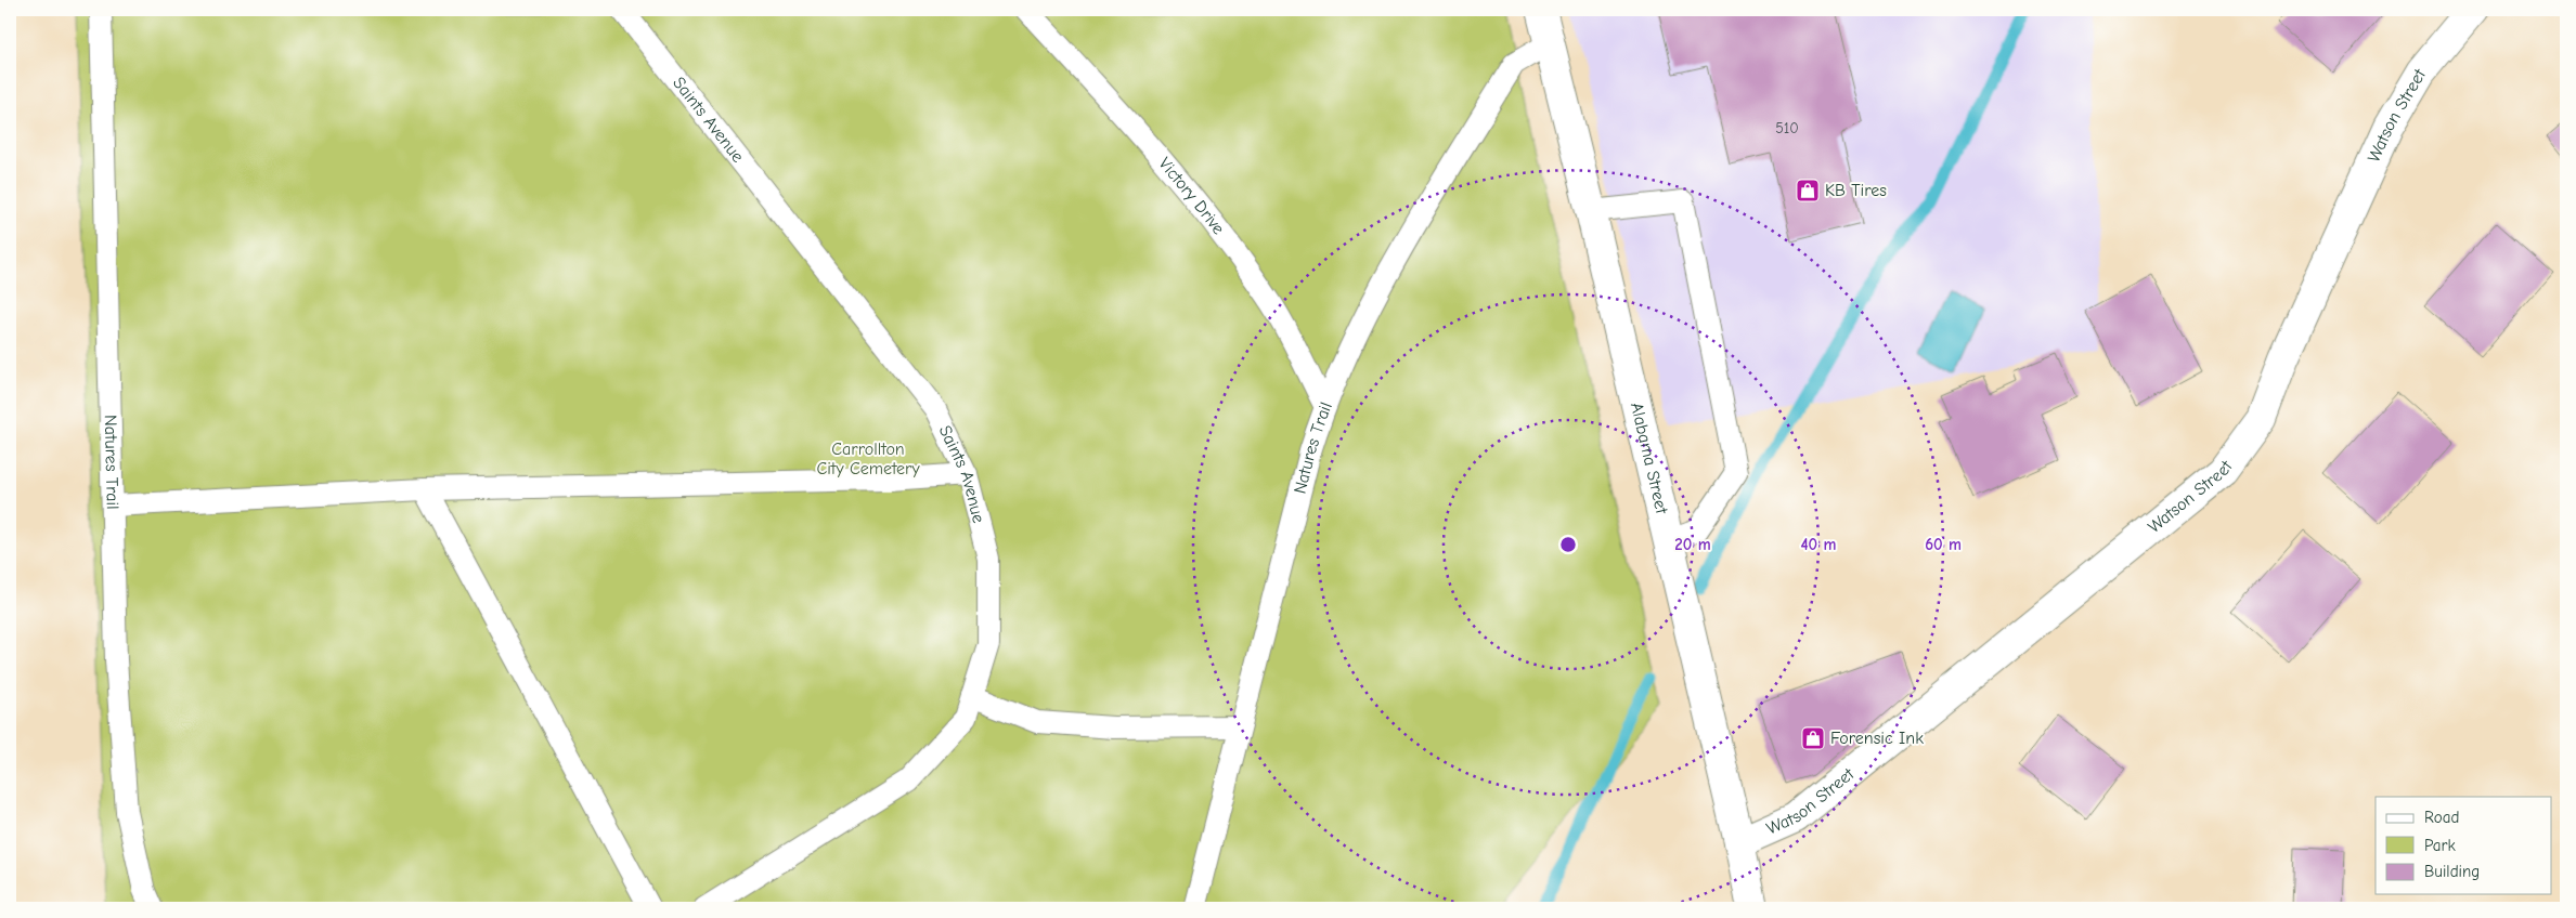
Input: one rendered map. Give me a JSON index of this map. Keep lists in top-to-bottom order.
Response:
{
  "streets": {
    "street": ["Watson Street", "Alabama Street"],
    "lane": ["Saints Avenue", "Victory Drive", "Natures Trail"]
  },
  "crossings": [
    ["Watson Street", "Alabama Street"],
    ["Victory Drive", "Natures Trail"],
    ["Natures Trail", "Alabama Street"]
  ],
  "parks": ["Carrollton City Cemetery"],
  "places": {
    "shop": ["KB Tires", "Forensic Ink"]
  },
  "house_numbers": ["510"],
  "legend": ["Road", "Park", "Building"],
  "rings": ["20 m", "40 m", "60 m"]
}
